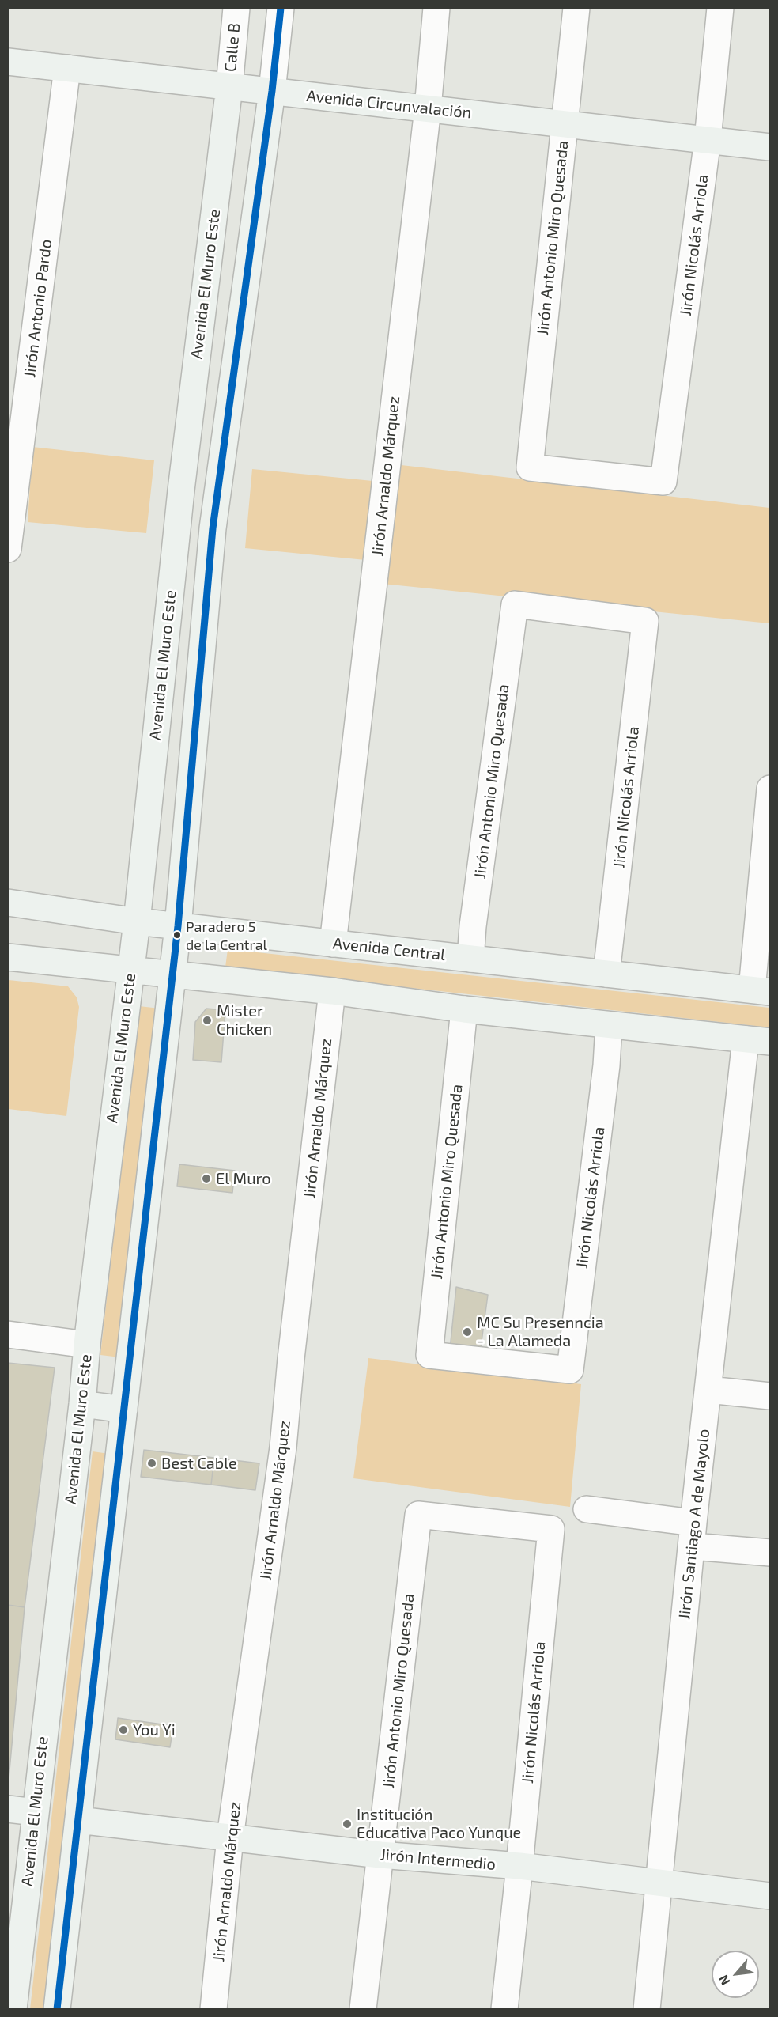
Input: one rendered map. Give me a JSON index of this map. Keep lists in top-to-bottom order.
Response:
{
  "streets": {
    "main road": [
      "Avenida Circunvalación",
      "Avenida El Muro Este",
      "Avenida Central",
      "Jirón Intermedio"
    ],
    "street": [
      "Calle B",
      "Jirón Antonio Miro Quesada",
      "Jirón Nicolás Arriola",
      "Jirón Antonio Pardo",
      "Jirón Arnaldo Márquez",
      "Jirón Santiago A de Mayolo"
    ]
  },
  "crossings": [
    ["Calle B", "Avenida Circunvalación"],
    ["Calle B", "Avenida El Muro Este"],
    ["Avenida Circunvalación", "Jirón Antonio Miro Quesada"],
    ["Avenida Circunvalación", "Jirón Nicolás Arriola"],
    ["Avenida Circunvalación", "Avenida El Muro Este"],
    ["Avenida Circunvalación", "Jirón Antonio Pardo"],
    ["Avenida Circunvalación", "Jirón Arnaldo Márquez"],
    ["Jirón Antonio Miro Quesada", "Jirón Nicolás Arriola"],
    ["Jirón Antonio Miro Quesada", "Avenida Central"],
    ["Jirón Antonio Miro Quesada", "Jirón Intermedio"],
    ["Jirón Nicolás Arriola", "Avenida Central"],
    ["Jirón Nicolás Arriola", "Jirón Intermedio"],
    ["Avenida El Muro Este", "Avenida Central"],
    ["Jirón Arnaldo Márquez", "Avenida Central"],
    ["Jirón Arnaldo Márquez", "Jirón Intermedio"],
    ["Jirón Santiago A de Mayolo", "Jirón Intermedio"]
  ],
  "places": [
    "Paradero 5 de la Central",
    "Mister Chicken",
    "El Muro",
    "MC Su Presenncia - La Alameda",
    "Best Cable",
    "You Yi",
    "Institución Educativa Paco Yunque"
  ],
  "north": "bottom left"
}
